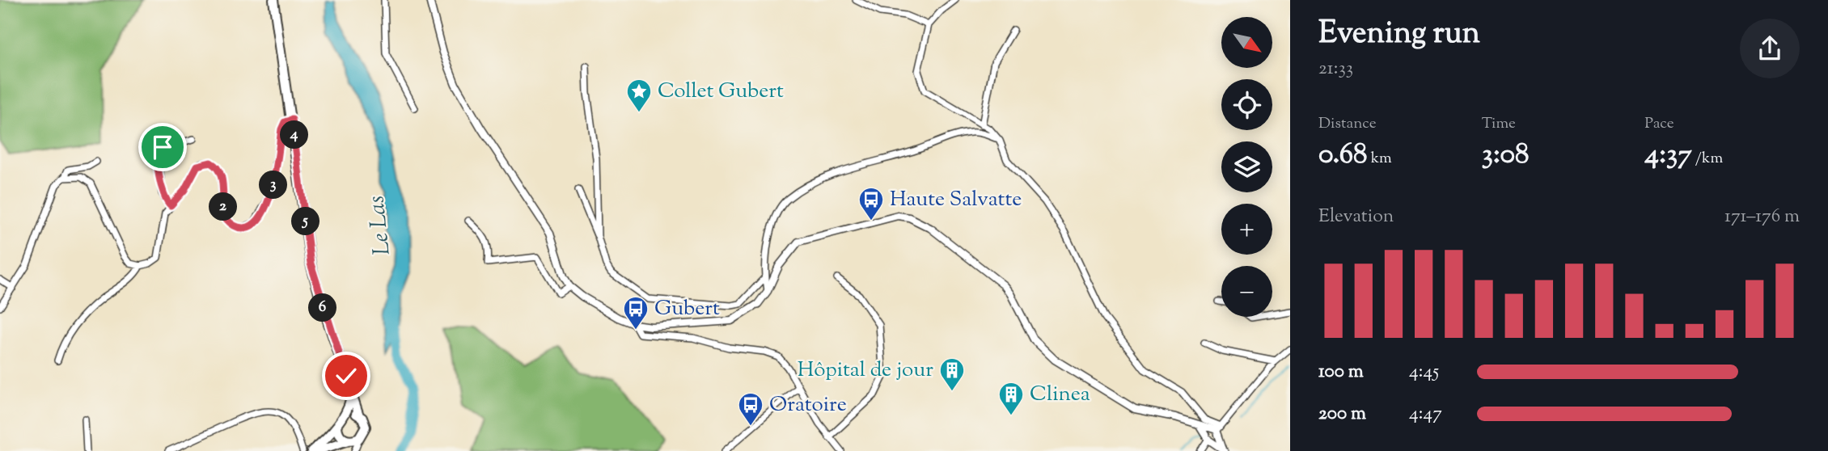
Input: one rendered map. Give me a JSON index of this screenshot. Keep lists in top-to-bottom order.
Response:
{
  "water": ["Le Las"],
  "places": {
    "place": ["Collet Gubert"],
    "bus stop": ["Haute Salvatte", "Gubert", "Oratoire"],
    "building": ["Hôpital de jour", "Clinea"]
  },
  "north": "bottom right",
  "page": {
    "heading": ["Evening run", "21:33"],
    "map_buttons": ["+", "−"],
    "stats": [
      ["Distance", "0.68 km"],
      ["Time", "3:08"],
      ["Pace", "4:37 /km"]
    ],
    "pins": [
      "4",
      "3",
      "2",
      "5",
      "6"
    ],
    "chart": ["Elevation", "171–176 m"],
    "list": [
      {
        "name": "100 m",
        "note": "4:45"
      },
      {
        "name": "200 m",
        "note": "4:47"
      }
    ]
  }
}
